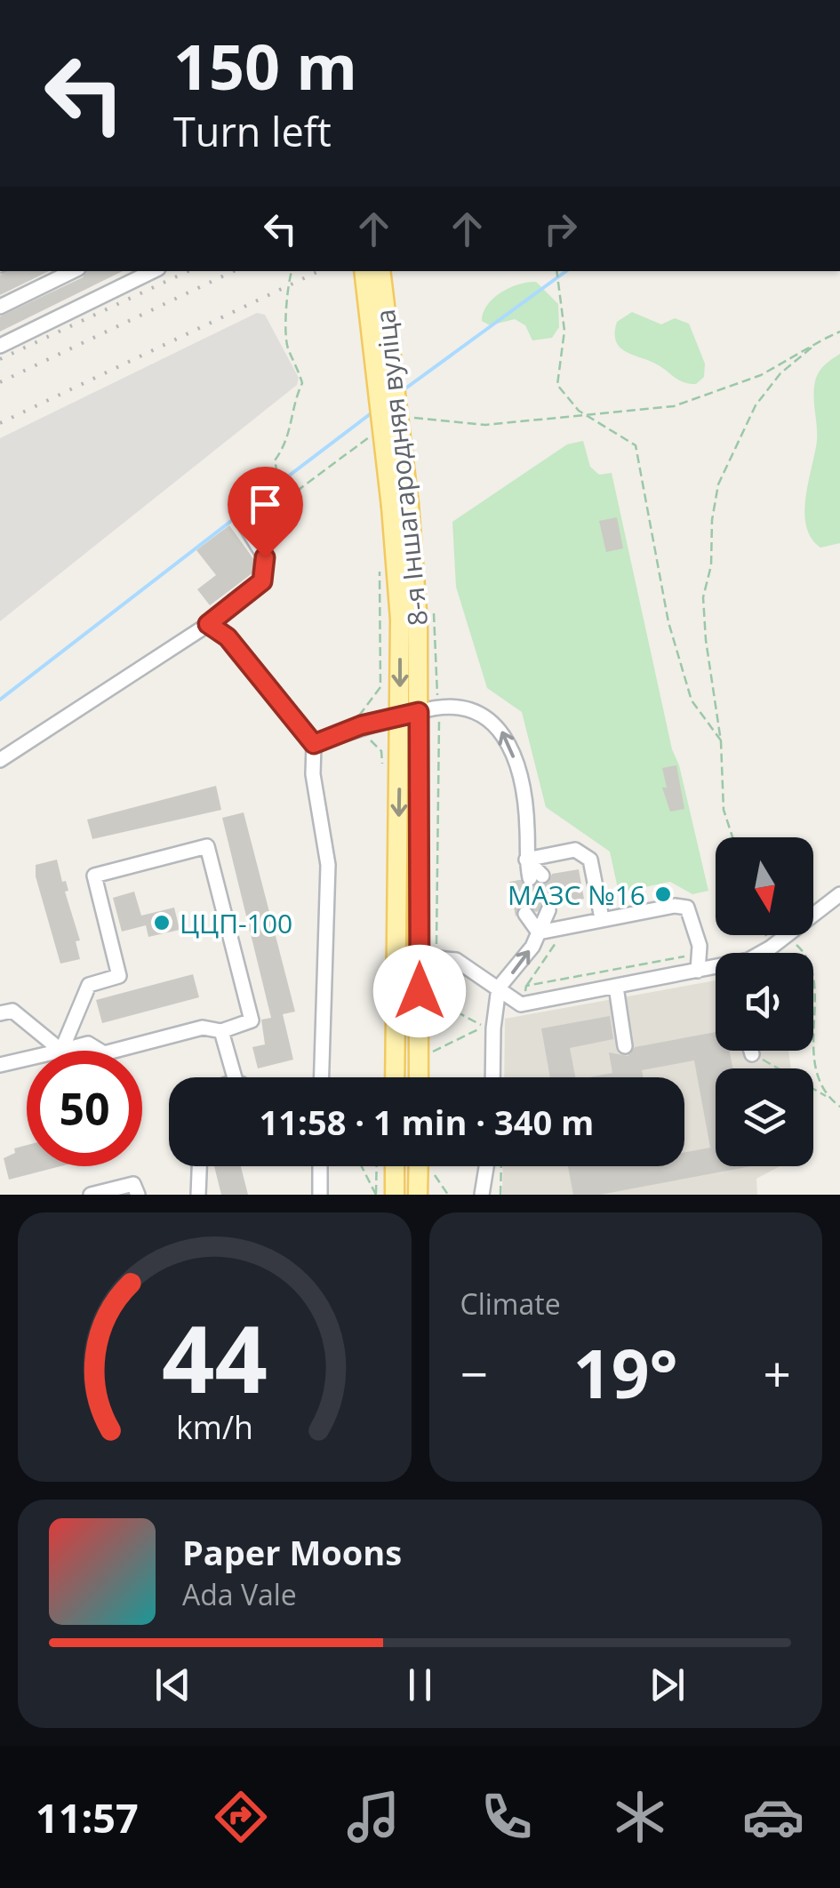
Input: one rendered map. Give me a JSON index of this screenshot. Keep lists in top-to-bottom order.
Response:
{
  "streets": {
    "main road": ["8-я Іншагародняя вуліца"]
  },
  "places": ["МАЗС №16", "ЦЦП-100"],
  "north": "bottom",
  "page": {
    "turn": ["150 m", "Turn left"],
    "limit": "50",
    "trip": "11:58 · 1 min · 340 m",
    "tile": "Climate",
    "heat": ["−", "19°", "+"],
    "song": ["Paper Moons", "Ada Vale"],
    "tabs": "11:57",
    "gauge": ["44", "km/h"]
  }
}
